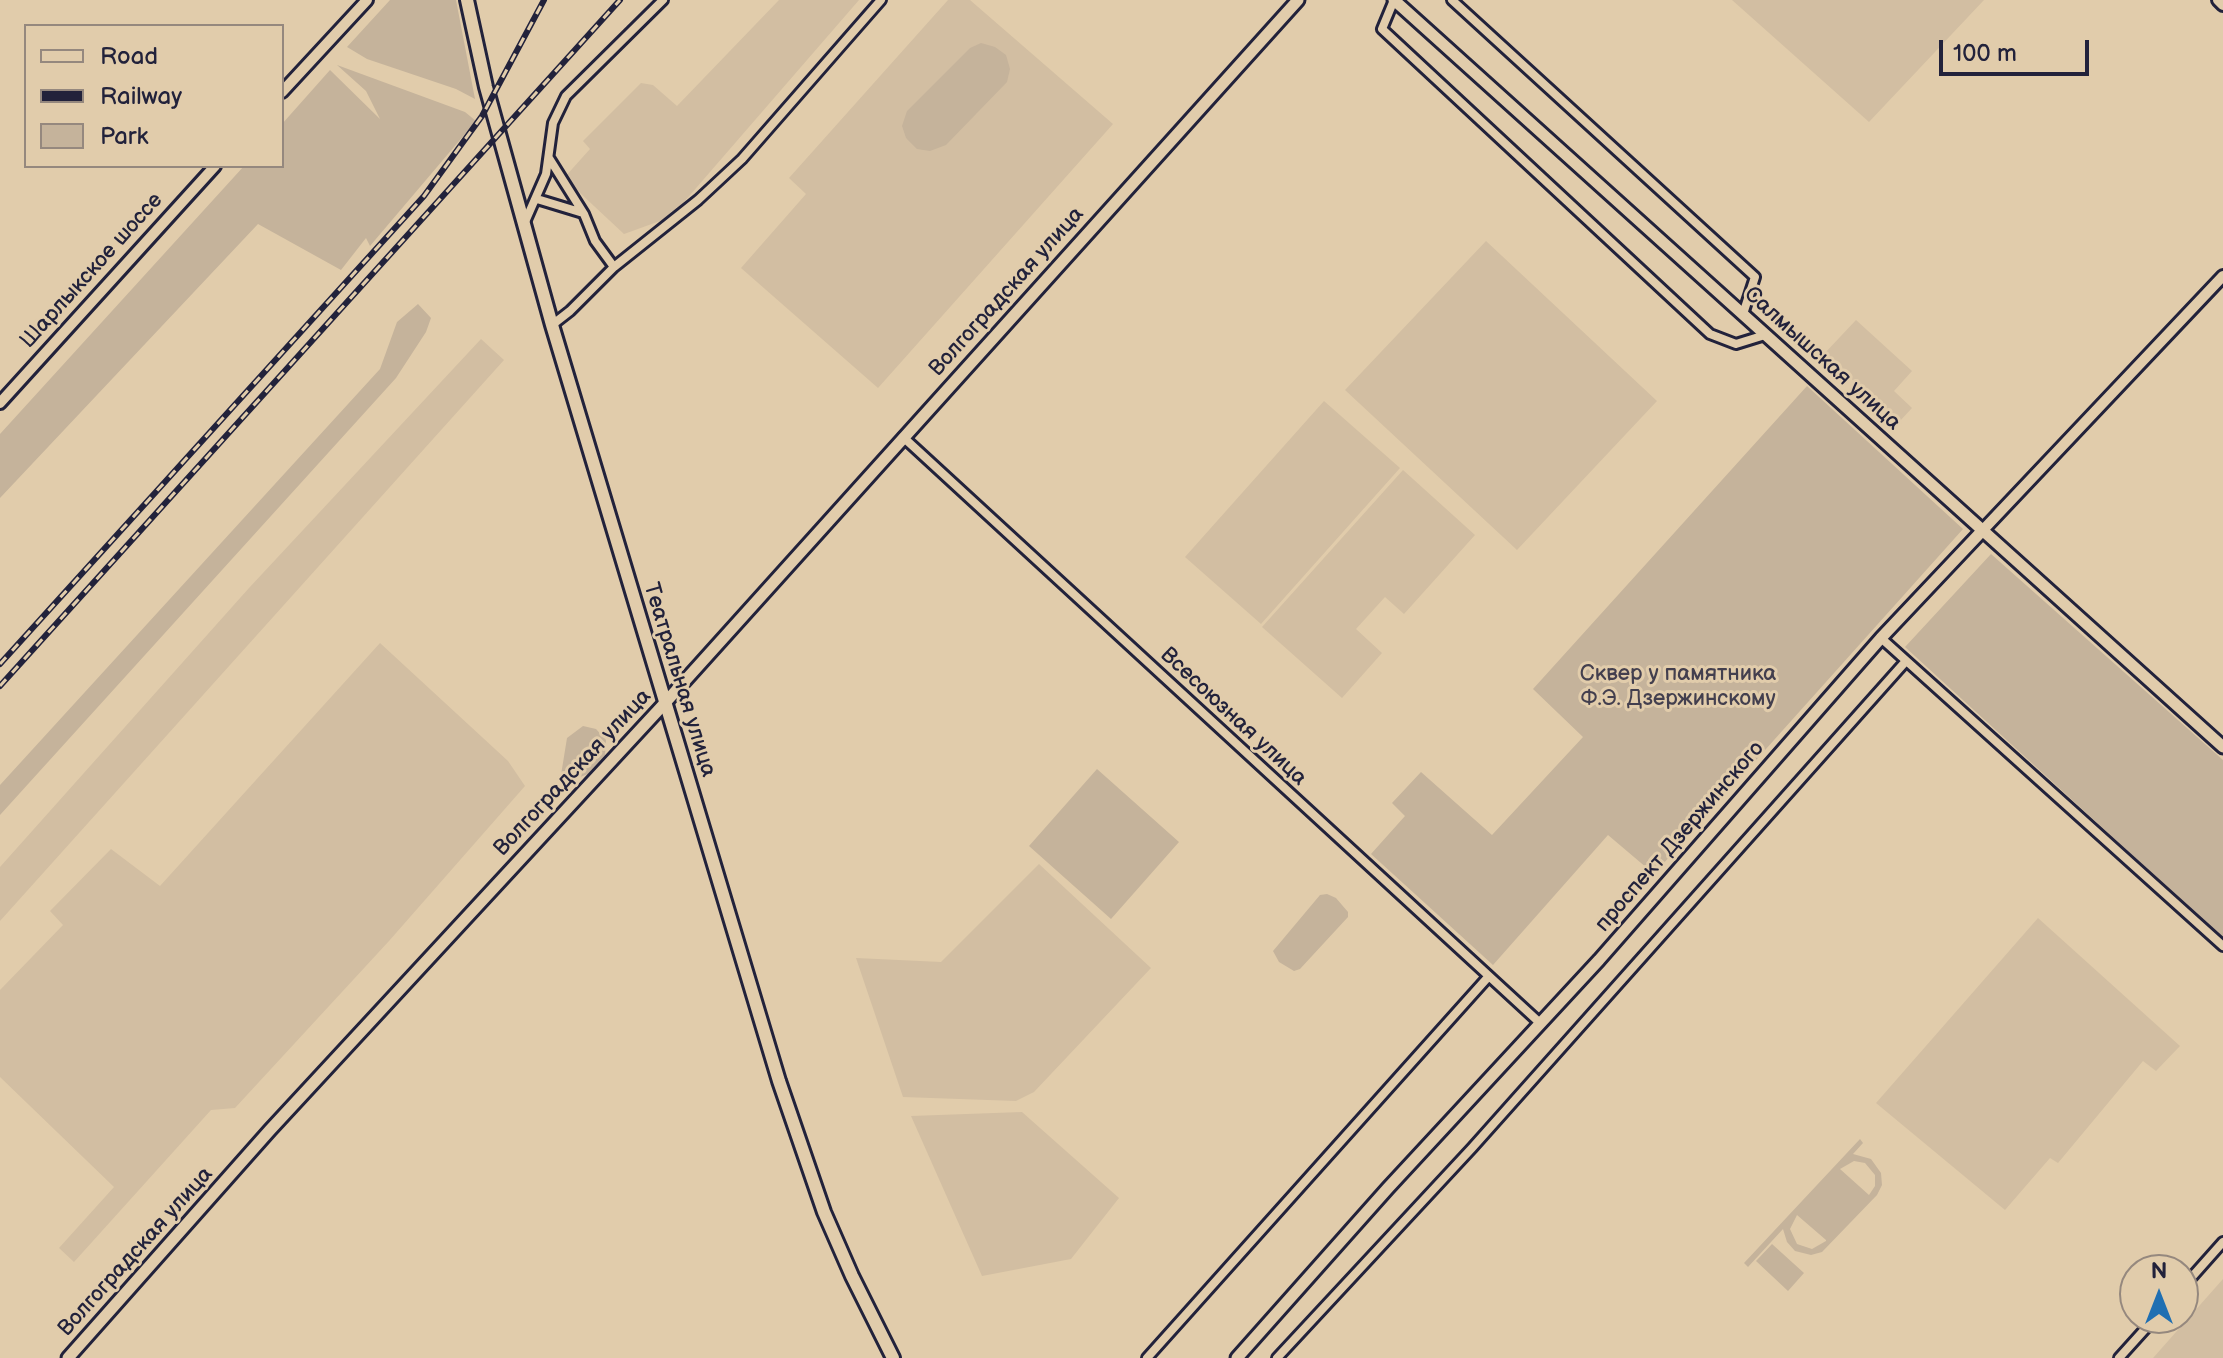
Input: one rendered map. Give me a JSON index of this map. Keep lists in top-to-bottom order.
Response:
{
  "streets": {
    "main road": [
      "Волгоградская улица",
      "Салмышская улица",
      "Театральная улица",
      "проспект Дзержинского"
    ],
    "street": ["Шарлыкское шоссе", "Всесоюзная улица"]
  },
  "crossings": [
    ["Волгоградская улица", "Театральная улица"],
    ["Волгоградская улица", "Всесоюзная улица"],
    ["Салмышская улица", "проспект Дзержинского"],
    ["Всесоюзная улица", "проспект Дзержинского"]
  ],
  "parks": ["Сквер у памятника Ф.Э. Дзержинскому"],
  "legend": ["Road", "Railway", "Park"],
  "scale_bar": "100 m",
  "north": "top"
}
